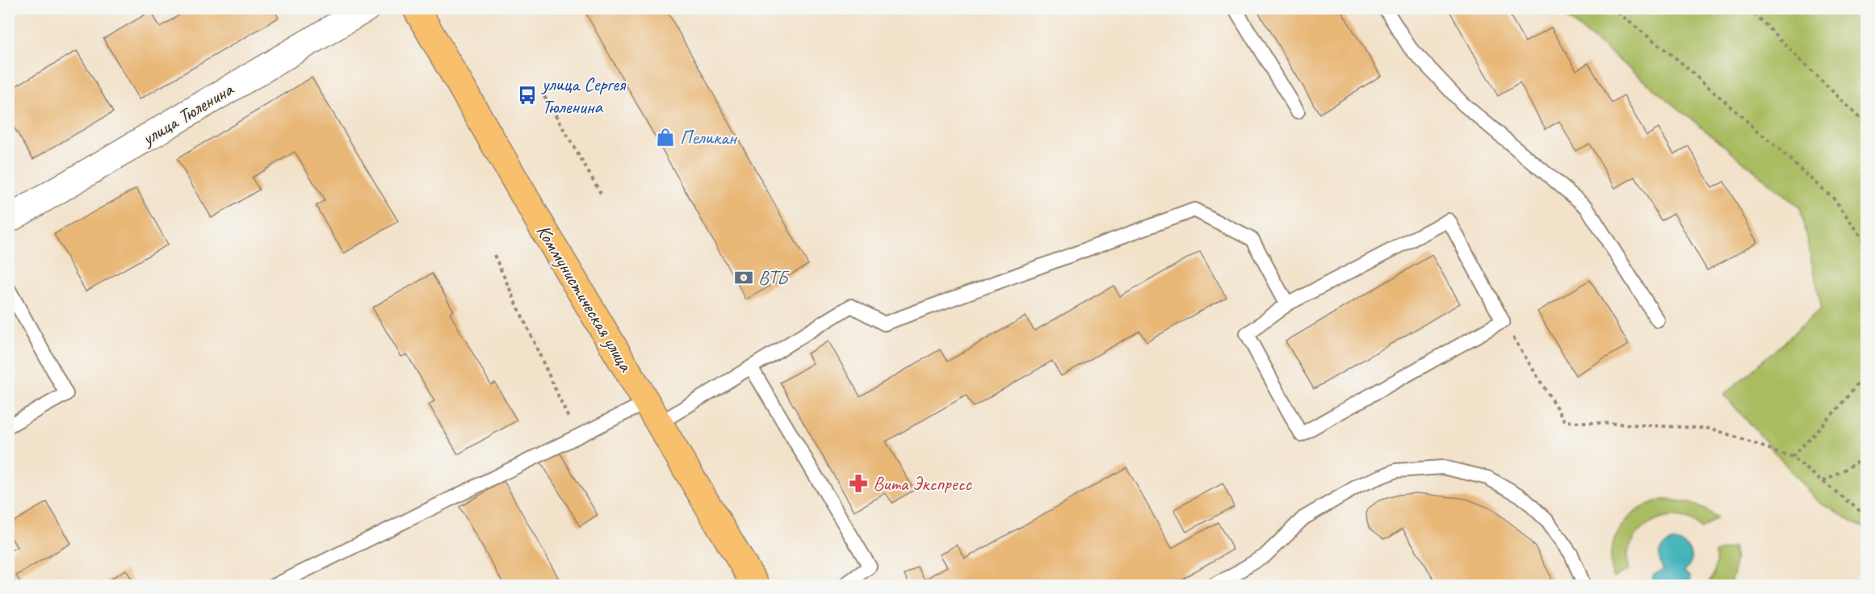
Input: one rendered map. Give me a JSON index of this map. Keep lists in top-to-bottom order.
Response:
{
  "streets": {
    "main road": ["Коммунистическая улица"],
    "street": ["улица Тюленина"]
  },
  "places": {
    "bus stop": ["улица Сергея Тюленина"],
    "shop": ["Пеликан"],
    "bank": ["ВТБ"],
    "pharmacy": ["Вита Экспресс"]
  }
}
